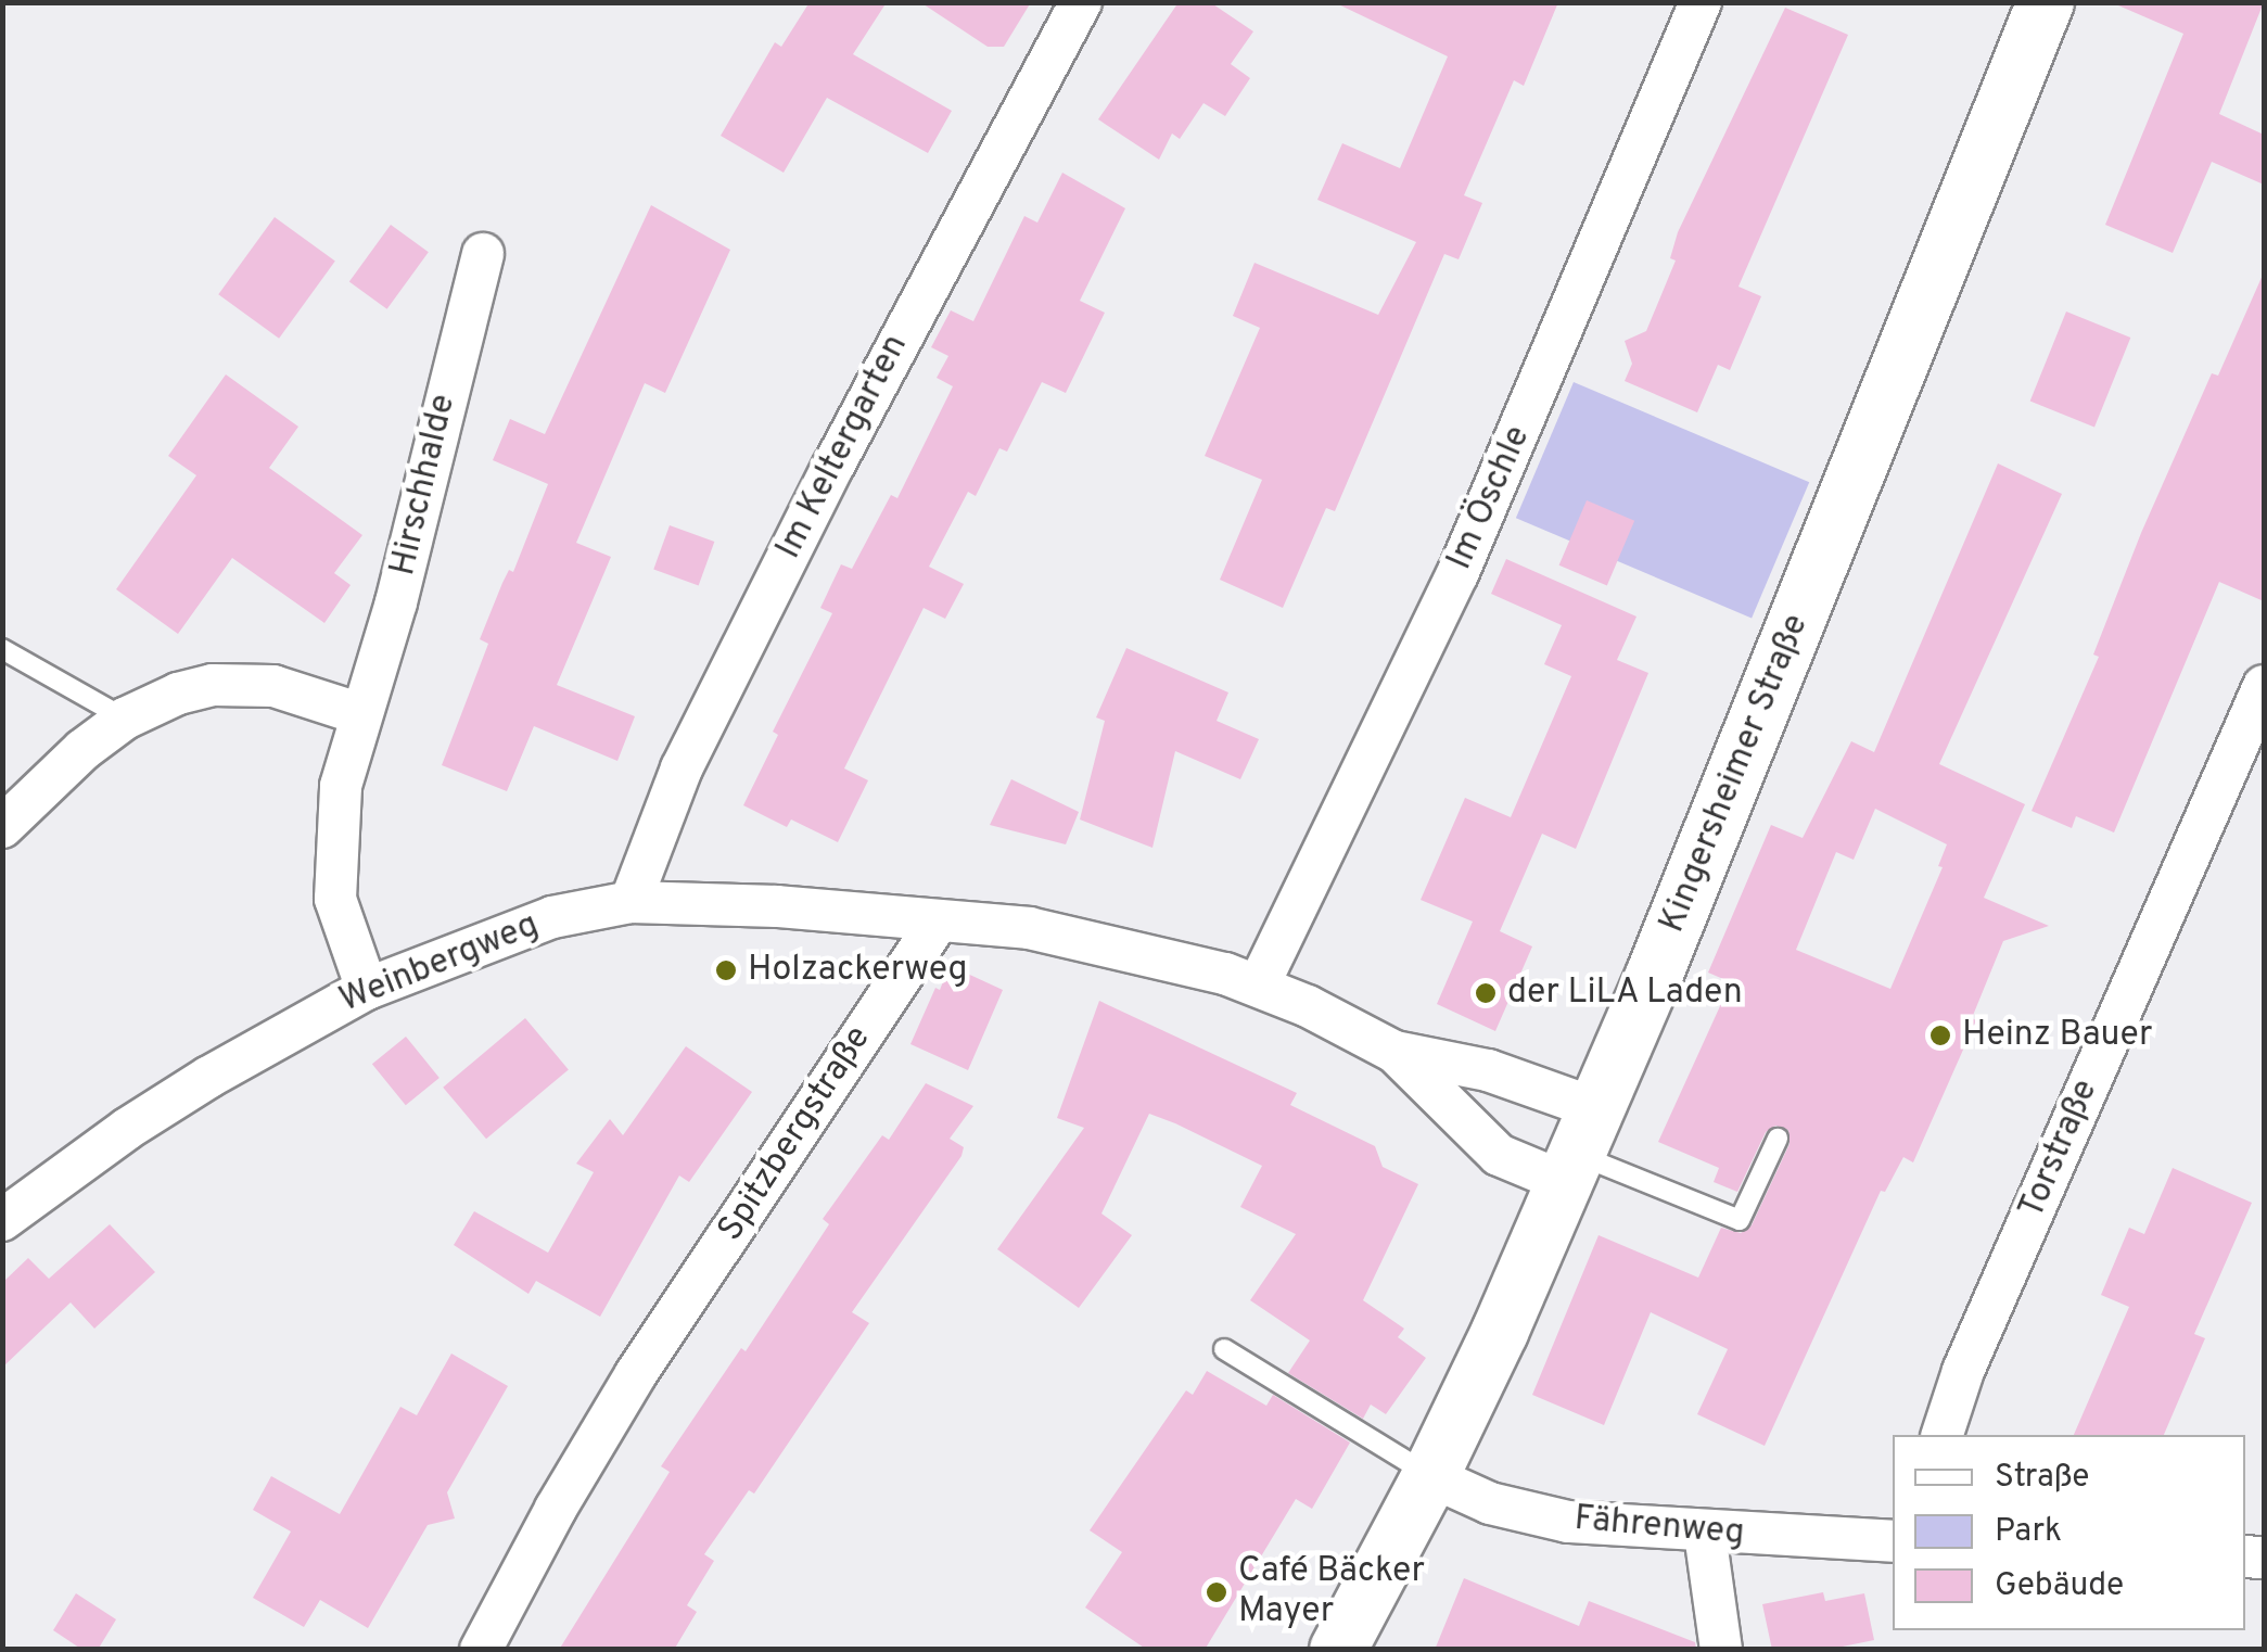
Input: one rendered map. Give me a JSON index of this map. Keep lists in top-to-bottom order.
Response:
{
  "streets": {
    "main road": ["Kingersheimer Straße"],
    "street": [
      "Im Keltergarten",
      "Hirschhalde",
      "Im Öschle",
      "Weinbergweg",
      "Spitzbergstraße",
      "Torstraße",
      "Fährenweg"
    ]
  },
  "crossings": [
    ["Im Keltergarten", "Weinbergweg"],
    ["Hirschhalde", "Weinbergweg"],
    ["Kingersheimer Straße", "Fährenweg"],
    ["Weinbergweg", "Spitzbergstraße"]
  ],
  "places": [
    "Holzackerweg",
    "der LiLA Laden",
    "Heinz Bauer",
    "Café Bäcker Mayer"
  ],
  "legend": ["Straße", "Park", "Gebäude"]
}
